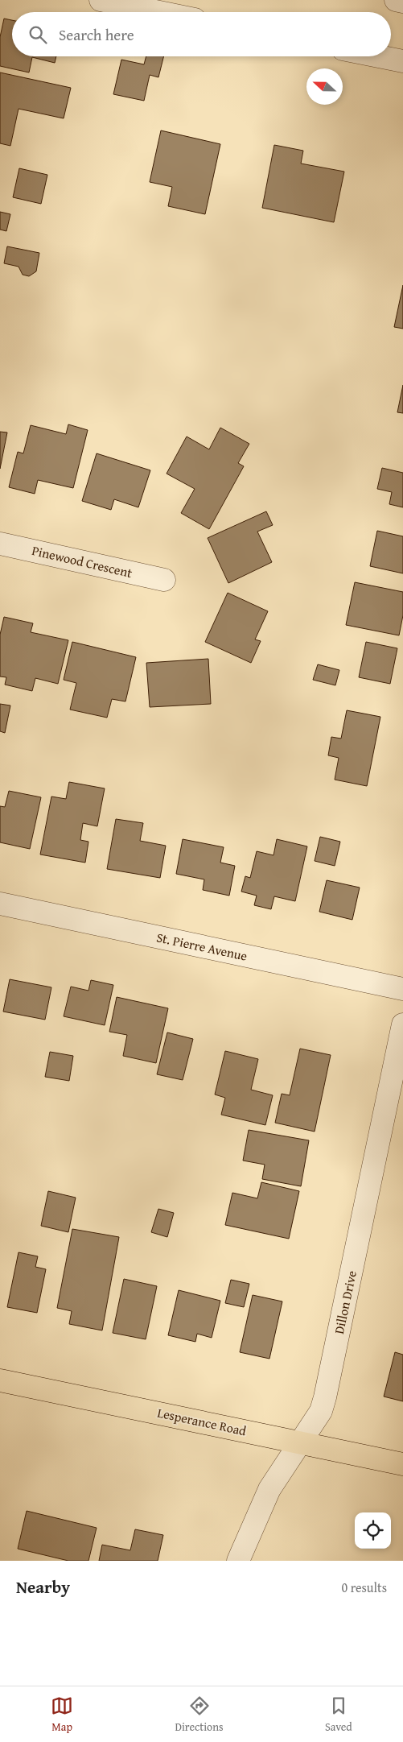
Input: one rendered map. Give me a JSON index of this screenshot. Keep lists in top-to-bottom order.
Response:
{
  "streets": {
    "main road": ["Lesperance Road"],
    "street": ["Pinewood Crescent", "St. Pierre Avenue", "Dillon Drive"]
  },
  "crossings": [
    ["Dillon Drive", "Lesperance Road"]
  ],
  "north": "left",
  "page": {
    "search": "Search here",
    "heading": ["Nearby", "0 results"],
    "nav": ["Map", "Directions", "Saved"]
  }
}
